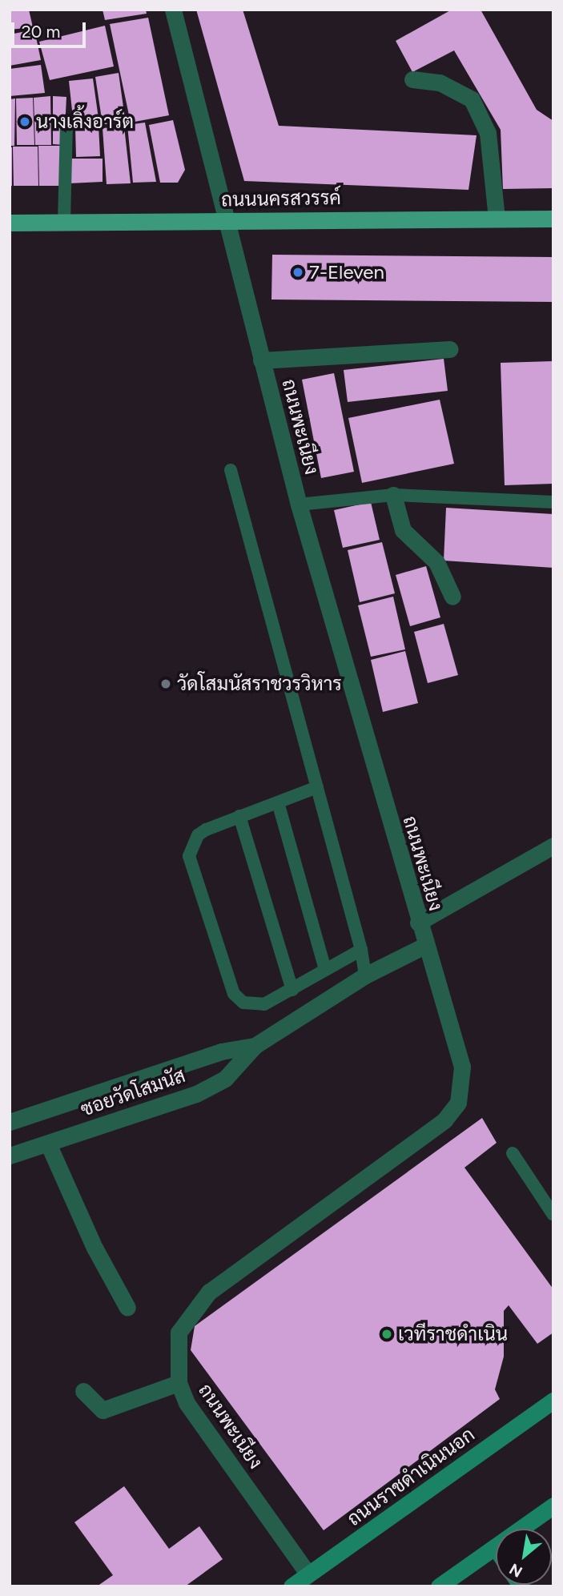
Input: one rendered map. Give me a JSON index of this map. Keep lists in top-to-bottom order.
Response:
{
  "streets": {
    "main road": ["ถนนนครสวรรค์", "ถนนราชดำเนินนอก"],
    "street": ["ถนนพะเนียง", "ซอยวัดโสมนัส"]
  },
  "crossings": [
    ["ถนนนครสวรรค์", "ถนนพะเนียง"],
    ["ถนนพะเนียง", "ซอยวัดโสมนัส"],
    ["ถนนพะเนียง", "ถนนราชดำเนินนอก"]
  ],
  "places": [
    "นางเลิ้งอาร์ต",
    "7-Eleven",
    "วัดโสมนัสราชวรวิหาร",
    "เวทีราชดำเนิน"
  ],
  "scale_bar": "20 m",
  "north": "bottom left"
}
